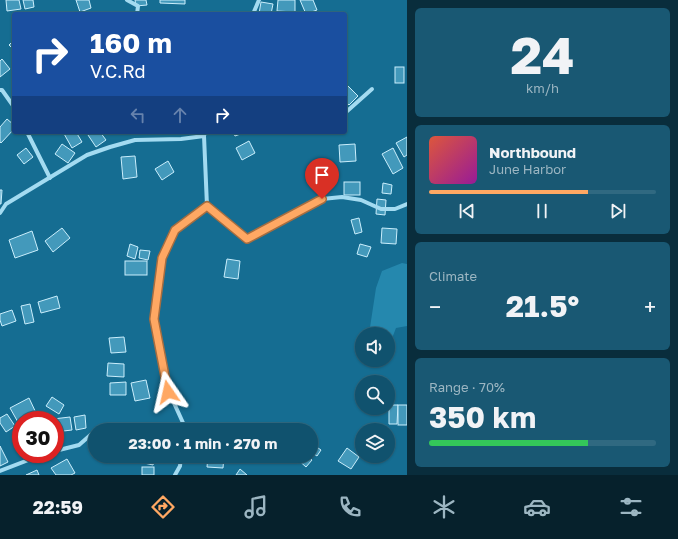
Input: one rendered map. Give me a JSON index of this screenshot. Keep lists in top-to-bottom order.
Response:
{
  "page": {
    "tile": [
      ["24", "km/h"],
      "Climate",
      ["Range · 70%", "350 km"]
    ],
    "turn": ["160 m", "V.C.Rd"],
    "song": ["Northbound", "June Harbor"],
    "heat": ["−", "21.5°", "+"],
    "limit": "30",
    "trip": "23:00 · 1 min · 270 m",
    "tabs": "22:59"
  }
}
